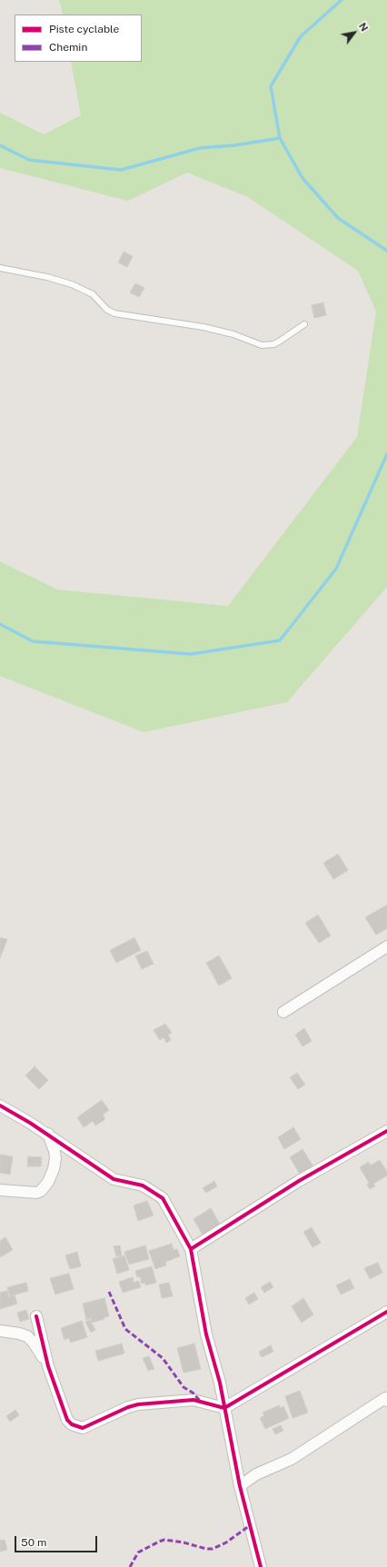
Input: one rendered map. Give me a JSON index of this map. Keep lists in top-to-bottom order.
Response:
{
  "legend": ["Piste cyclable", "Chemin"],
  "scale_bar": "50 m",
  "north": "top right"
}
